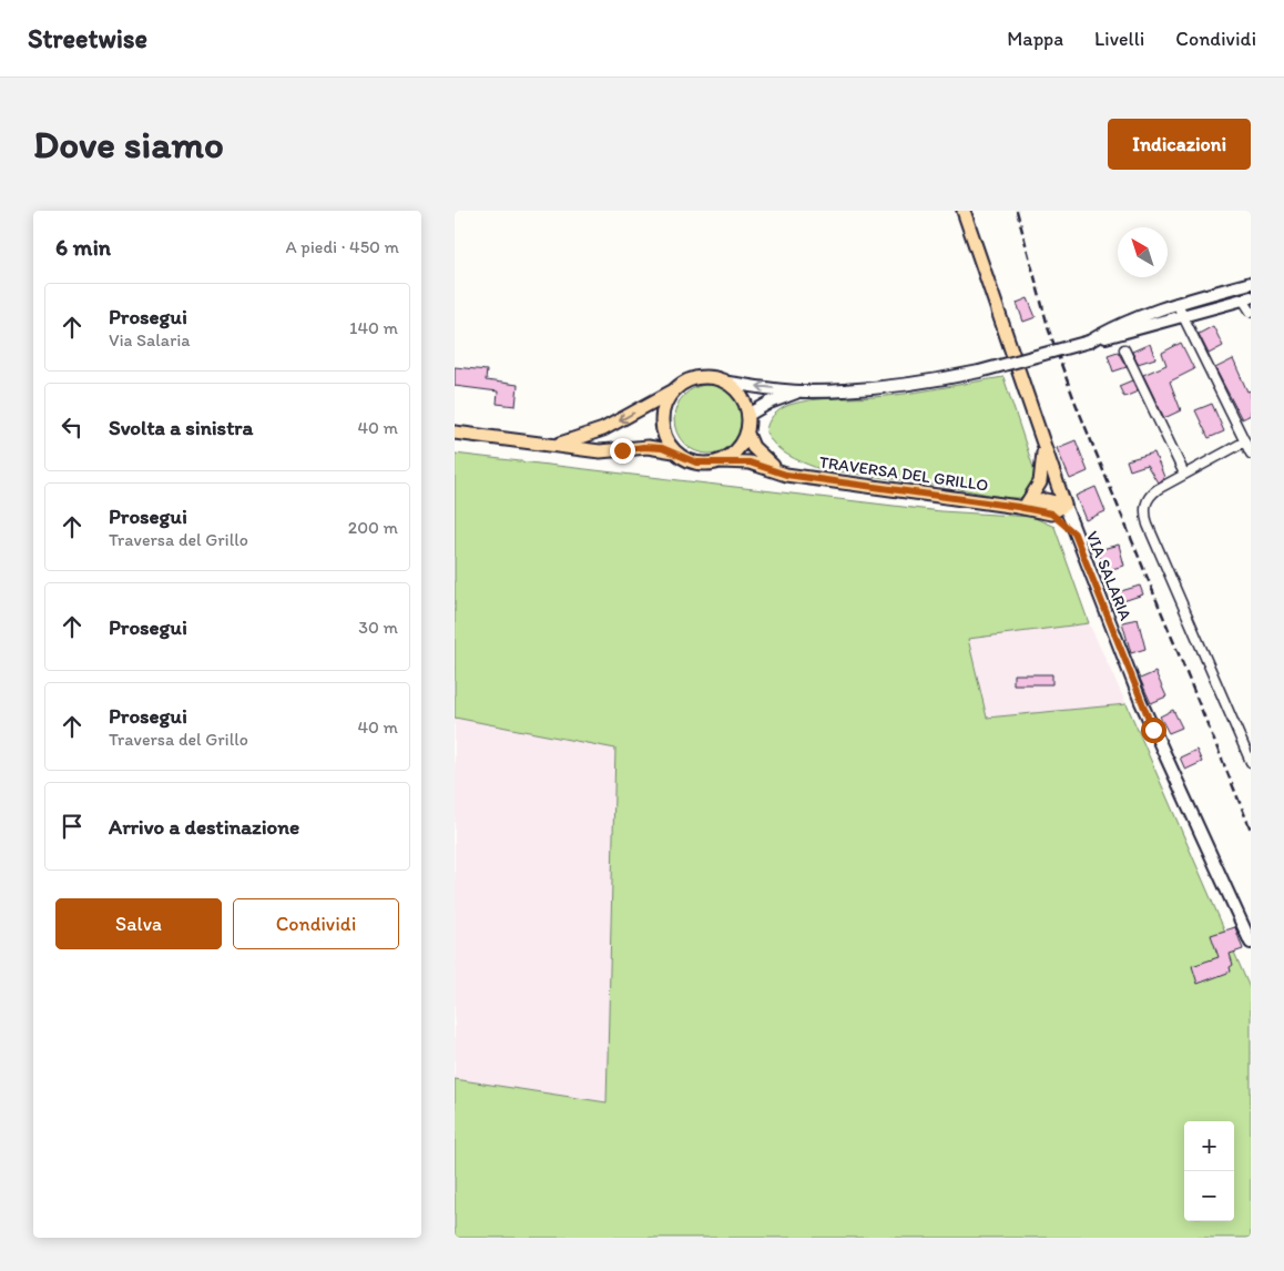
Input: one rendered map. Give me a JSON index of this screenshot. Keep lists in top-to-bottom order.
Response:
{
  "streets": {
    "main road": ["TRAVERSA DEL GRILLO", "VIA SALARIA"]
  },
  "north": "top left",
  "page": {
    "header": "Streetwise",
    "nav": ["Mappa", "Livelli", "Condividi"],
    "buttons": [
      "Indicazioni",
      ["Salva", "Condividi"]
    ],
    "title": "Dove siamo",
    "heading": ["6 min", "A piedi · 450 m"],
    "list": [
      ["Prosegui", "Via Salaria", "140 m"],
      ["Svolta a sinistra", "40 m"],
      ["Prosegui", "Traversa del Grillo", "200 m"],
      ["Prosegui", "30 m"],
      ["Prosegui", "Traversa del Grillo", "40 m"],
      "Arrivo a destinazione"
    ],
    "map_buttons": ["+", "−"]
  }
}
